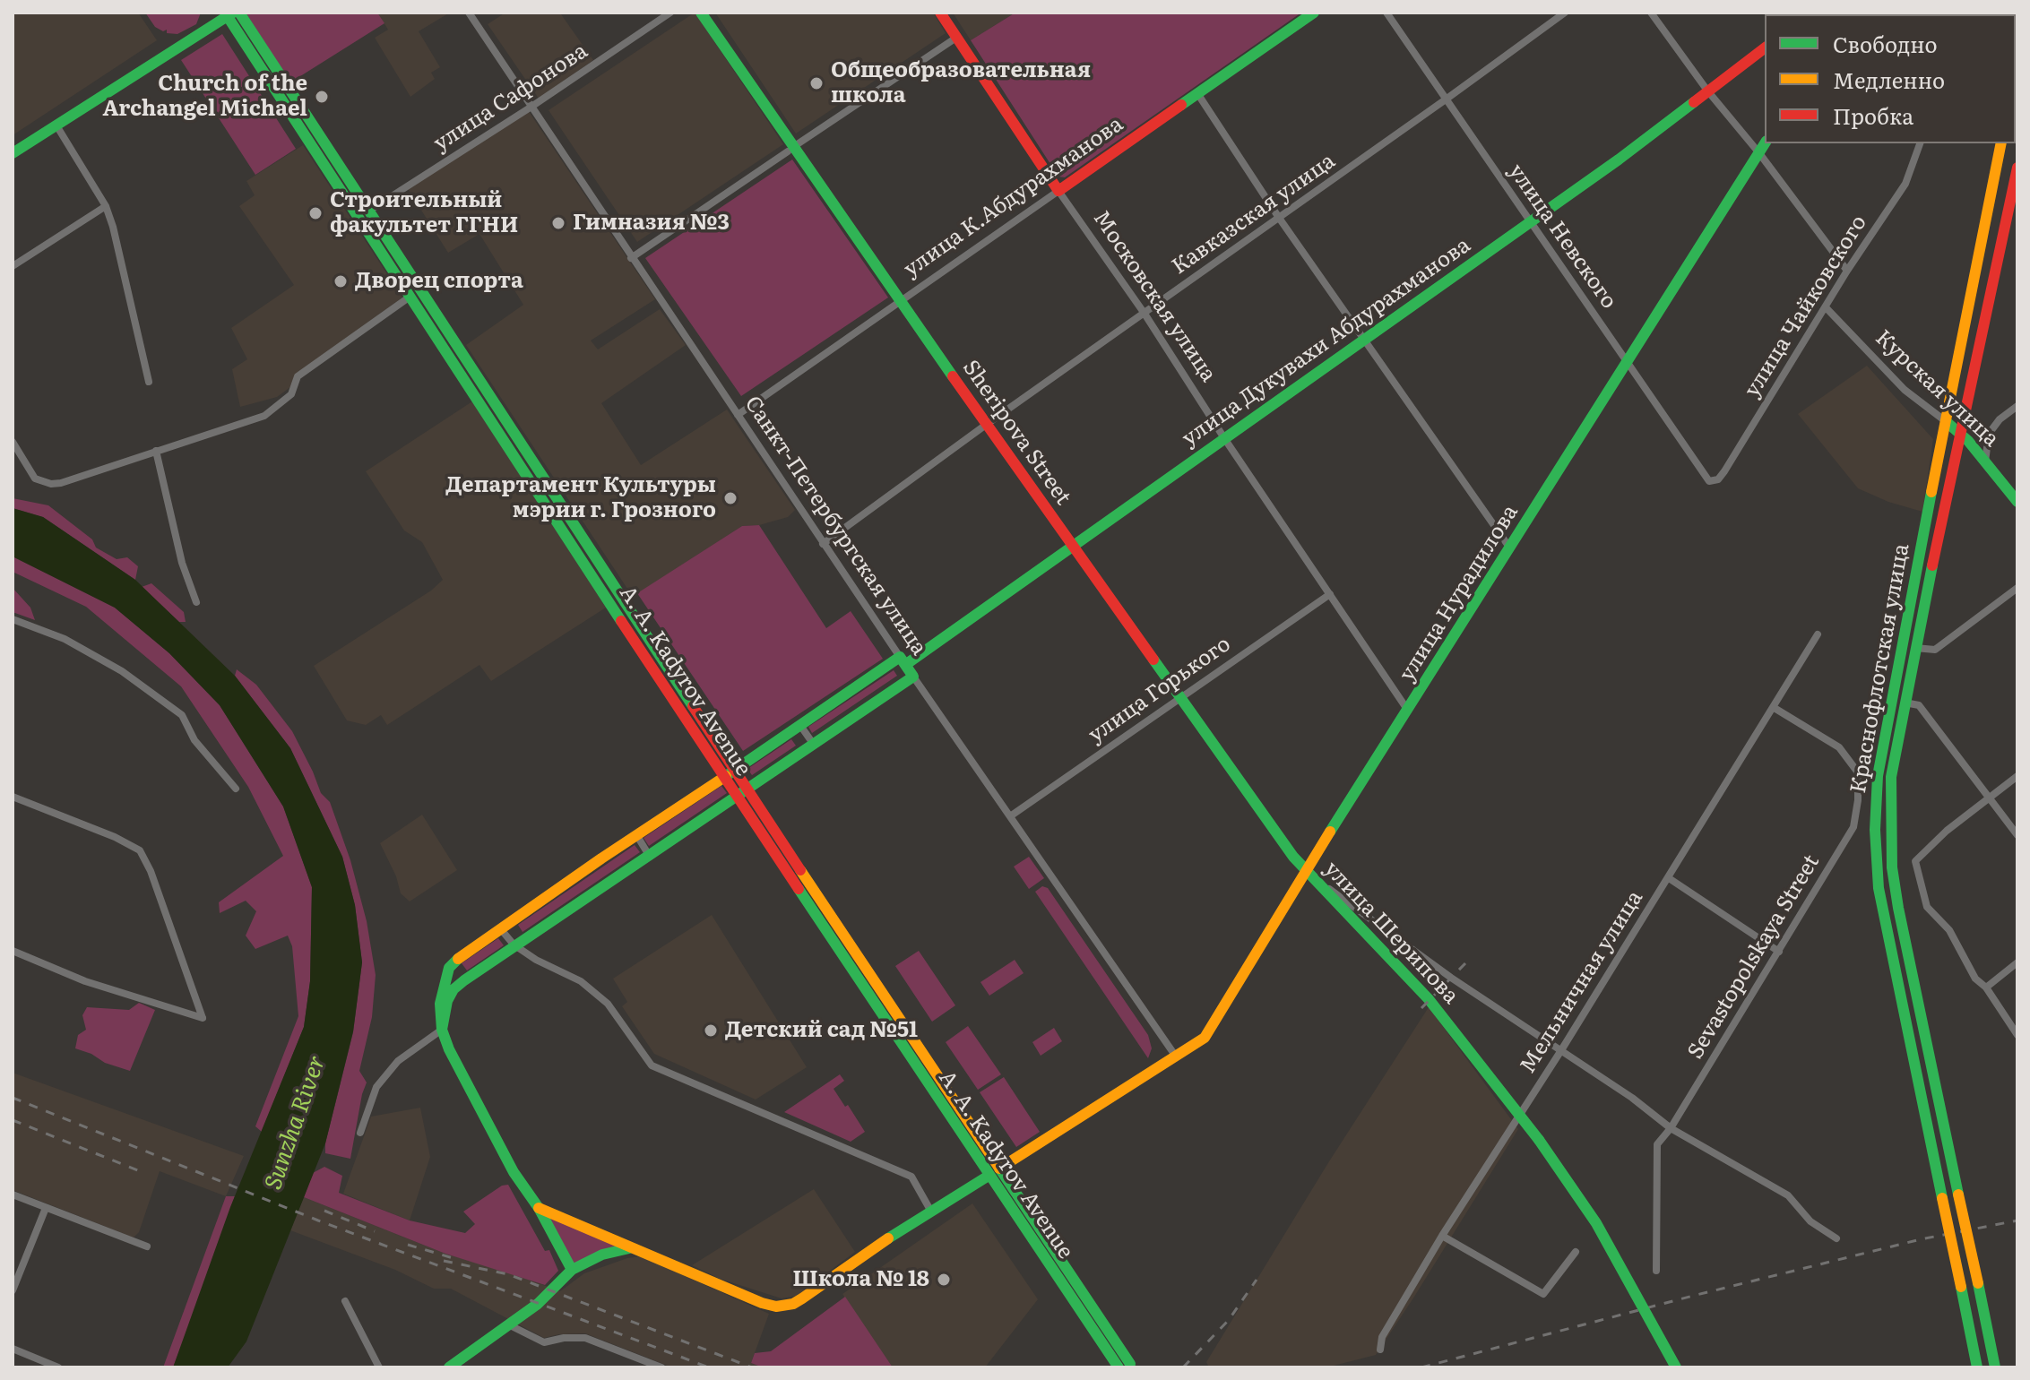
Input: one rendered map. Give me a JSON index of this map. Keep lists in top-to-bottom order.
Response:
{
  "streets": {
    "main road": [
      "улица К.Абдурахманова",
      "Московская улица",
      "улица Дукувахи Абдурахманова",
      "Курская улица",
      "Sheripova Street",
      "Санкт-Петербургская улица",
      "улица Нурадилова",
      "Краснофлотская улица",
      "A. A. Kadyrov Avenue",
      "улица Шерипова"
    ],
    "street": [
      "улица Сафонова",
      "Кавказская улица",
      "улица Невского",
      "улица Чайковского",
      "улица Горького",
      "Sevastopolskaya Street",
      "Мельничная улица"
    ]
  },
  "crossings": [
    ["улица Сафонова", "Санкт-Петербургская улица"],
    ["улица Сафонова", "A. A. Kadyrov Avenue"],
    ["улица К.Абдурахманова", "Московская улица"],
    ["улица К.Абдурахманова", "Sheripova Street"],
    ["улица К.Абдурахманова", "Санкт-Петербургская улица"],
    ["Кавказская улица", "улица Невского"],
    ["Кавказская улица", "Московская улица"],
    ["Кавказская улица", "Sheripova Street"],
    ["Кавказская улица", "Санкт-Петербургская улица"],
    ["улица Невского", "улица Чайковского"],
    ["улица Невского", "улица Дукувахи Абдурахманова"],
    ["улица Невского", "улица Нурадилова"],
    ["Московская улица", "улица Дукувахи Абдурахманова"],
    ["Московская улица", "улица Нурадилова"],
    ["Московская улица", "улица Горького"],
    ["улица Чайковского", "Курская улица"],
    ["улица Дукувахи Абдурахманова", "Sheripova Street"],
    ["улица Дукувахи Абдурахманова", "Санкт-Петербургская улица"],
    ["улица Дукувахи Абдурахманова", "A. A. Kadyrov Avenue"],
    ["Курская улица", "Краснофлотская улица"],
    ["Sheripova Street", "улица Нурадилова"],
    ["Sheripova Street", "улица Горького"],
    ["Sheripova Street", "улица Шерипова"],
    ["Санкт-Петербургская улица", "улица Нурадилова"],
    ["Санкт-Петербургская улица", "улица Горького"],
    ["улица Нурадилова", "A. A. Kadyrov Avenue"],
    ["улица Нурадилова", "улица Шерипова"],
    ["улица Шерипова", "Sevastopolskaya Street"],
    ["улица Шерипова", "Мельничная улица"],
    ["Sevastopolskaya Street", "Мельничная улица"]
  ],
  "water": ["Sunzha River"],
  "places": [
    "Общеобразовательная школа",
    "Church of the Archangel Michael",
    "Строительный факультет ГГНИ",
    "Гимназия №3",
    "Дворец спорта",
    "Департамент Культуры мэрии г. Грозного",
    "Детский сад №51",
    "Школа № 18"
  ],
  "legend": ["Свободно", "Медленно", "Пробка"]
}
